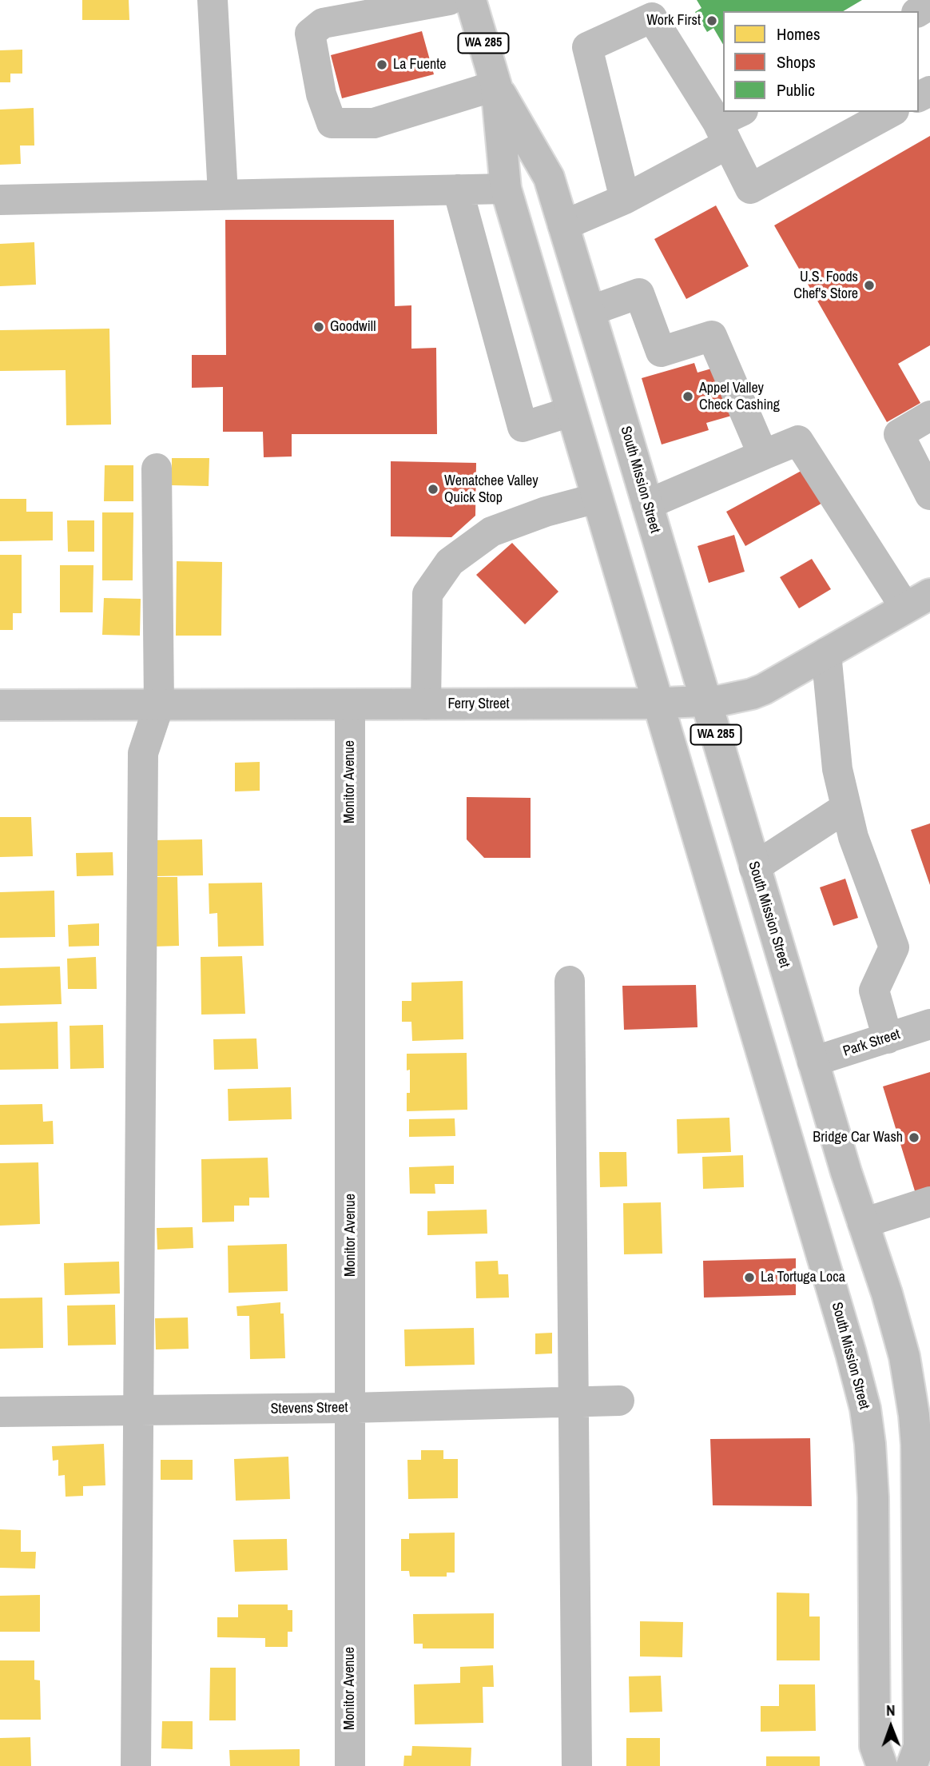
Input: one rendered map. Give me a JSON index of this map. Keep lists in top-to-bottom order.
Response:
{
  "streets": {
    "main road": [
      "WA 285",
      "South Mission Street",
      "Ferry Street",
      "Monitor Avenue",
      "Park Street",
      "Stevens Street"
    ]
  },
  "crossings": [
    ["South Mission Street", "Ferry Street"],
    ["South Mission Street", "Park Street"],
    ["Ferry Street", "Monitor Avenue"],
    ["Monitor Avenue", "Stevens Street"]
  ],
  "places": [
    "Work First",
    "La Fuente",
    "U.S. Foods Chef's Store",
    "Goodwill",
    "Appel Valley Check Cashing",
    "Wenatchee Valley Quick Stop",
    "Bridge Car Wash",
    "La Tortuga Loca"
  ],
  "legend": ["Homes", "Shops", "Public"],
  "north": "top"
}
